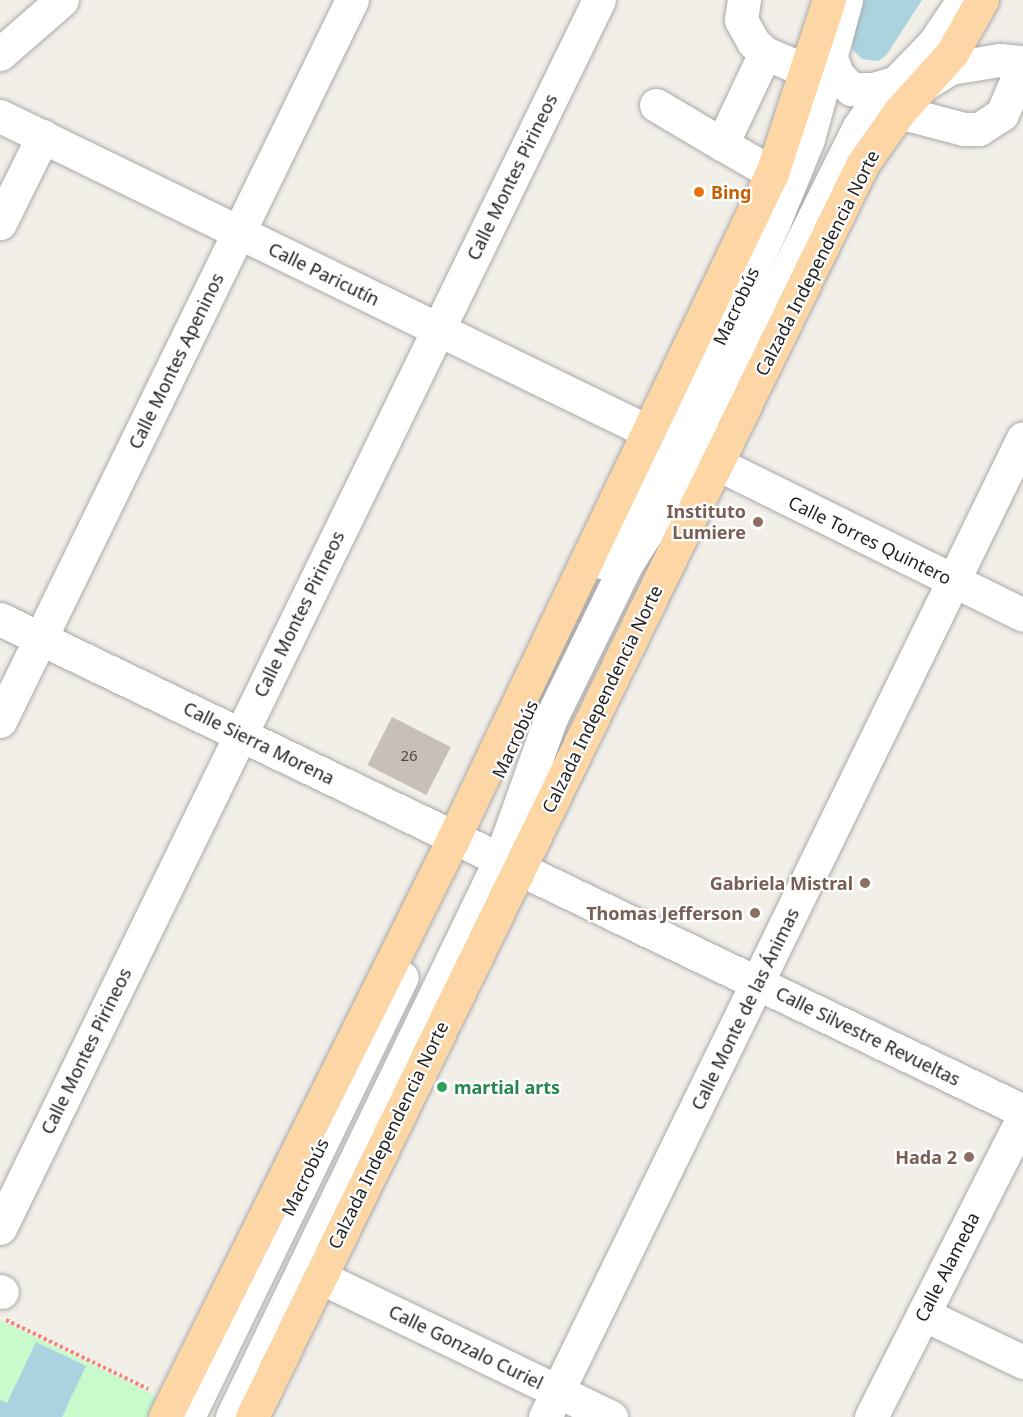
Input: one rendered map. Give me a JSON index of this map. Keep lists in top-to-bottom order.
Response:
{
  "streets": {
    "main road": ["Calzada Independencia Norte"],
    "street": [
      "Calle Montes Pirineos",
      "Calle Paricutín",
      "Macrobús",
      "Calle Montes Apeninos",
      "Calle Torres Quintero",
      "Calle Sierra Morena",
      "Calle Monte de las Ánimas",
      "Calle Silvestre Revueltas",
      "Calle Alameda",
      "Calle Gonzalo Curiel"
    ]
  },
  "crossings": [
    ["Calle Montes Pirineos", "Calle Paricutín"],
    ["Calle Montes Pirineos", "Calle Sierra Morena"],
    ["Calzada Independencia Norte", "Macrobús"],
    ["Calzada Independencia Norte", "Calle Torres Quintero"],
    ["Calzada Independencia Norte", "Calle Sierra Morena"],
    ["Calzada Independencia Norte", "Calle Silvestre Revueltas"],
    ["Calzada Independencia Norte", "Calle Gonzalo Curiel"],
    ["Calle Paricutín", "Calle Montes Apeninos"],
    ["Macrobús", "Calle Sierra Morena"],
    ["Macrobús", "Calle Silvestre Revueltas"],
    ["Calle Montes Apeninos", "Calle Sierra Morena"],
    ["Calle Torres Quintero", "Calle Monte de las Ánimas"],
    ["Calle Sierra Morena", "Calle Silvestre Revueltas"],
    ["Calle Monte de las Ánimas", "Calle Silvestre Revueltas"],
    ["Calle Monte de las Ánimas", "Calle Gonzalo Curiel"]
  ],
  "places": [
    "Bing",
    "Instituto Lumiere",
    "Gabriela Mistral",
    "Thomas Jefferson",
    "martial arts",
    "Hada 2"
  ],
  "house_numbers": ["26"]
}
